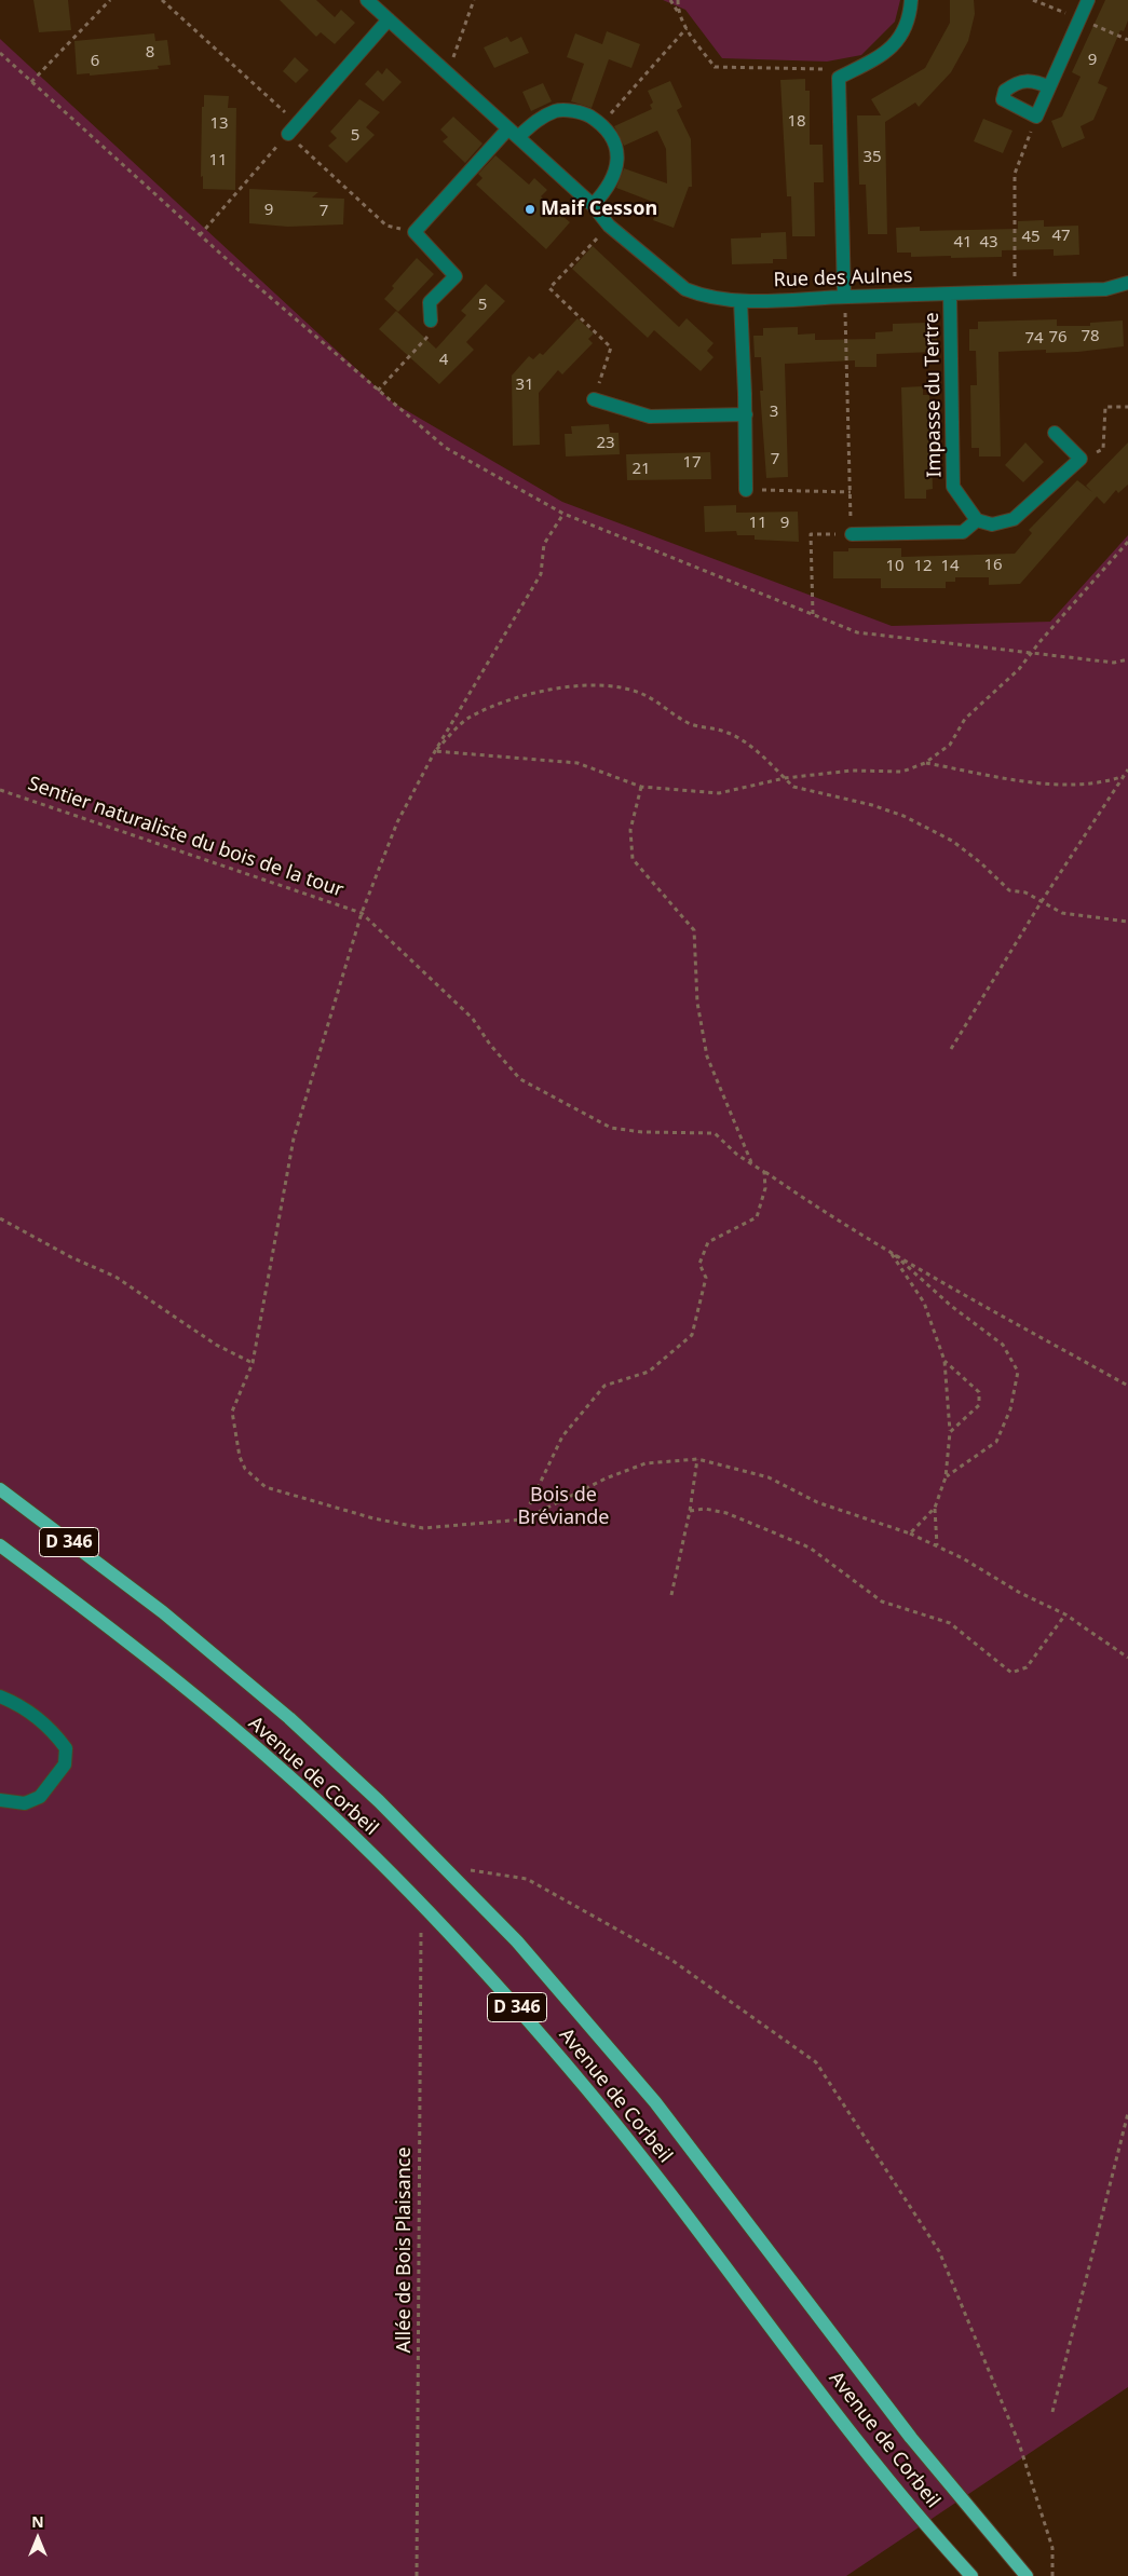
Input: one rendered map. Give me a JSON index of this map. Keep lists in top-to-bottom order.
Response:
{
  "streets": {
    "main road": ["D 346", "Avenue de Corbeil"],
    "street": ["Rue des Aulnes", "Impasse du Tertre"],
    "path": ["Sentier naturaliste du bois de la tour", "Allée de Bois Plaisance"]
  },
  "crossings": [
    ["Rue des Aulnes", "Impasse du Tertre"]
  ],
  "parks": ["Bois de Bréviande"],
  "places": ["Maif Cesson"],
  "house_numbers": [
    "8",
    "9",
    "6",
    "18",
    "13",
    "5",
    "35",
    "11",
    "9",
    "7",
    "47",
    "45",
    "41",
    "43",
    "5",
    "78",
    "76",
    "74",
    "4",
    "31",
    "3",
    "23",
    "7",
    "17",
    "21",
    "11",
    "9",
    "16",
    "10",
    "12",
    "14"
  ],
  "north": "top"
}
